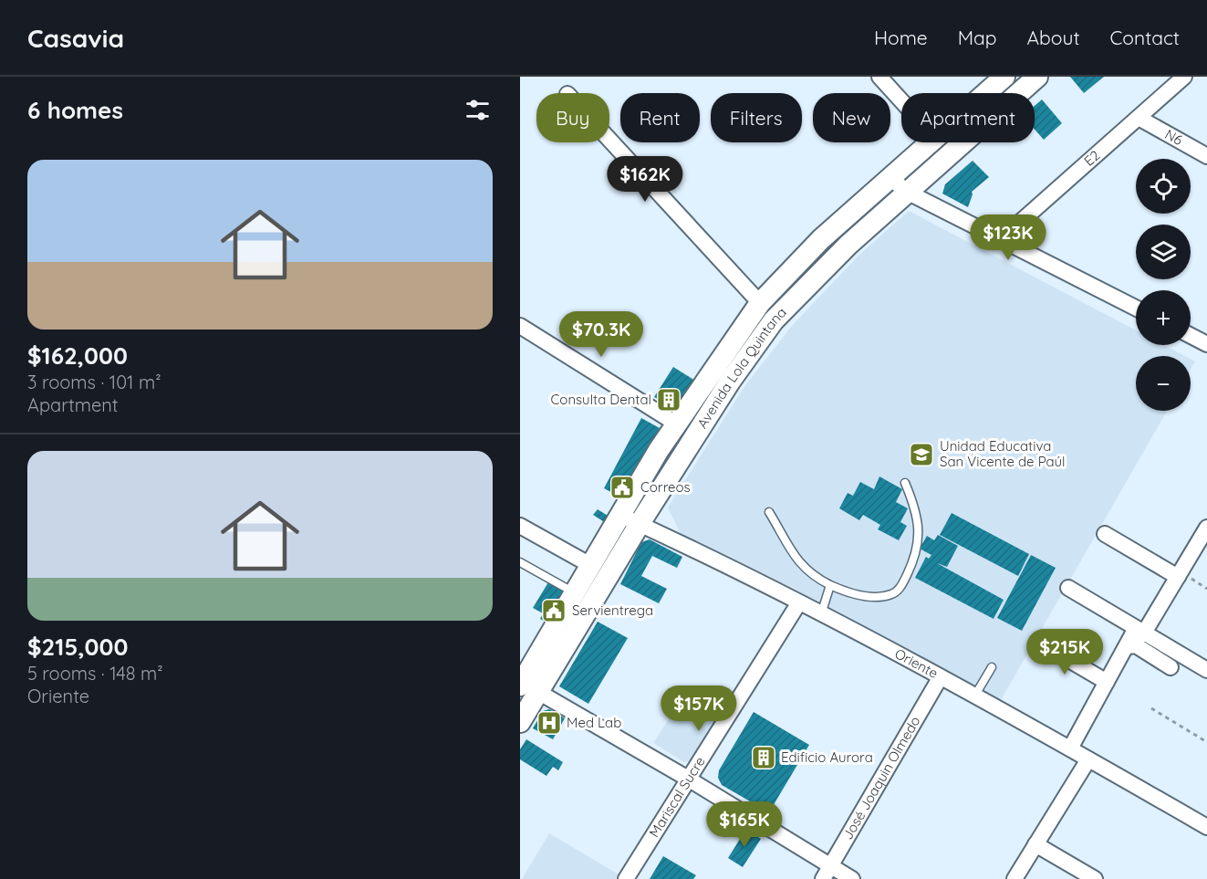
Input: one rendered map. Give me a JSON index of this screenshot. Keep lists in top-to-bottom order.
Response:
{
  "streets": {
    "main road": ["Avenida Lola Quintana"],
    "street": [
      "N6",
      "E2",
      "Oriente",
      "José Joaquin Olmedo",
      "Mariscal Sucre"
    ]
  },
  "crossings": [
    ["N6", "E2"],
    ["Avenida Lola Quintana", "Oriente"],
    ["Oriente", "José Joaquin Olmedo"],
    ["Oriente", "Mariscal Sucre"]
  ],
  "places": {
    "building": ["Consulta Dental", "Edificio Aurora"],
    "school or university": ["Unidad Educativa San Vicente de Paúl"],
    "public building": ["Correos", "Servientrega"],
    "hospital": ["Med Lab"]
  },
  "page": {
    "header": "Casavia",
    "nav": [
      "Home",
      "Map",
      "About",
      "Contact"
    ],
    "heading": "6 homes",
    "chip": [
      "Buy",
      "Rent",
      "Filters",
      "New",
      "Apartment"
    ],
    "list": [
      {
        "name": "$162,000",
        "note": "3 rooms · 101 m² · Apartment"
      },
      {
        "name": "$215,000",
        "note": "5 rooms · 148 m² · Oriente"
      }
    ],
    "price": [
      "$162K",
      "$123K",
      "$70.3K",
      "$215K",
      "$157K",
      "$165K"
    ],
    "map_buttons": ["+", "−"]
  }
}
